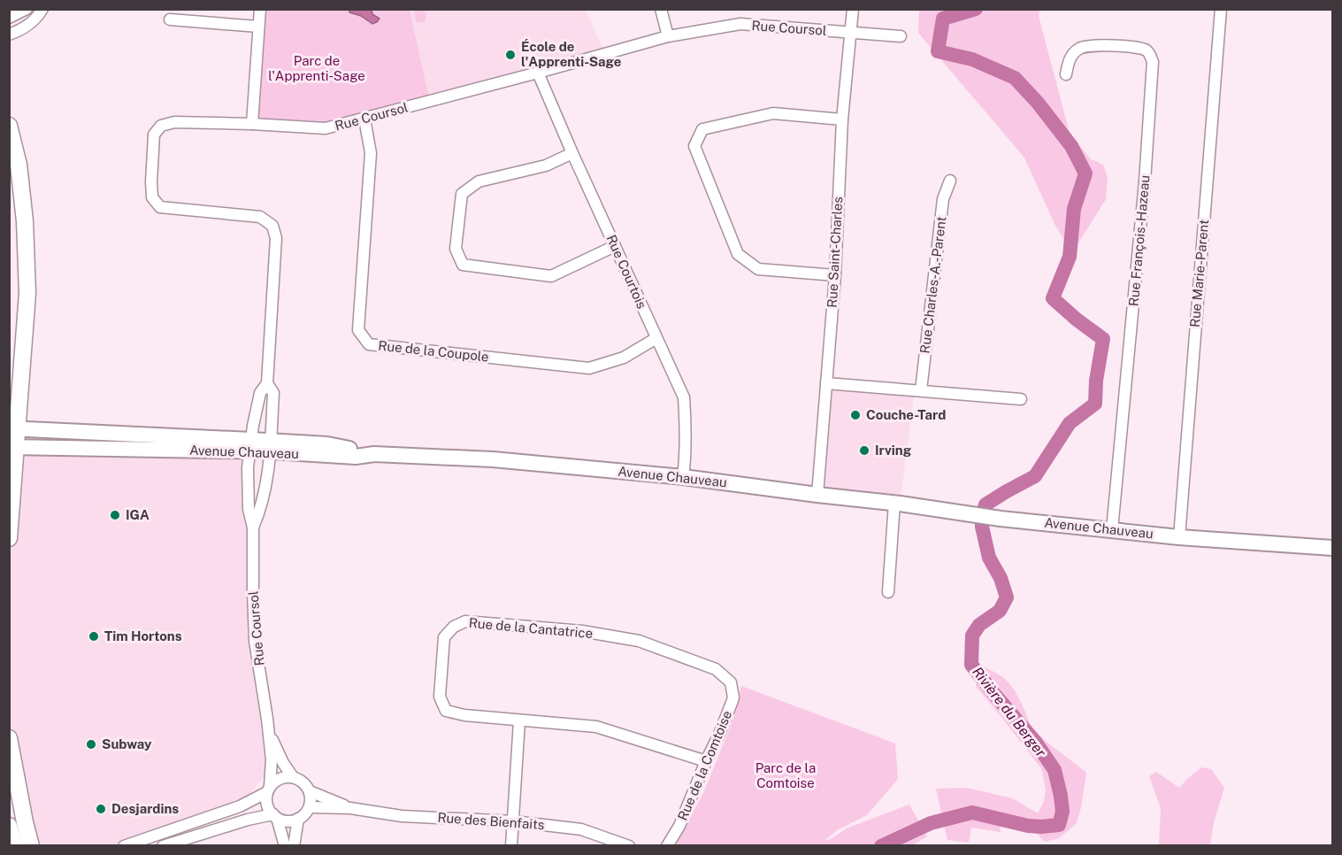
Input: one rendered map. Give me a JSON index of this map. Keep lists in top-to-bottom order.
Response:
{
  "streets": {
    "main road": ["Avenue Chauveau"],
    "street": [
      "Rue Coursol",
      "Rue François-Hazeau",
      "Rue Saint-Charles",
      "Rue Courtois",
      "Rue Marie-Parent",
      "Rue Charles-A.-Parent",
      "Rue de la Coupole",
      "Rue de la Cantatrice",
      "Rue de la Comtoise",
      "Rue des Bienfaits"
    ]
  },
  "crossings": [
    ["Rue Coursol", "Rue Saint-Charles"],
    ["Rue Coursol", "Rue Courtois"],
    ["Rue Coursol", "Rue de la Coupole"],
    ["Rue Coursol", "Avenue Chauveau"],
    ["Rue Coursol", "Rue des Bienfaits"],
    ["Rue François-Hazeau", "Avenue Chauveau"],
    ["Rue Saint-Charles", "Avenue Chauveau"],
    ["Rue Courtois", "Rue de la Coupole"],
    ["Rue Courtois", "Avenue Chauveau"],
    ["Rue Marie-Parent", "Avenue Chauveau"],
    ["Rue de la Cantatrice", "Rue de la Comtoise"]
  ],
  "water": ["Rivière du Berger"],
  "parks": ["Parc de l'Apprenti-Sage", "Parc de la Comtoise"],
  "places": [
    "École de l'Apprenti-Sage",
    "Couche-Tard",
    "Irving",
    "IGA",
    "Tim Hortons",
    "Subway",
    "Desjardins"
  ]
}
